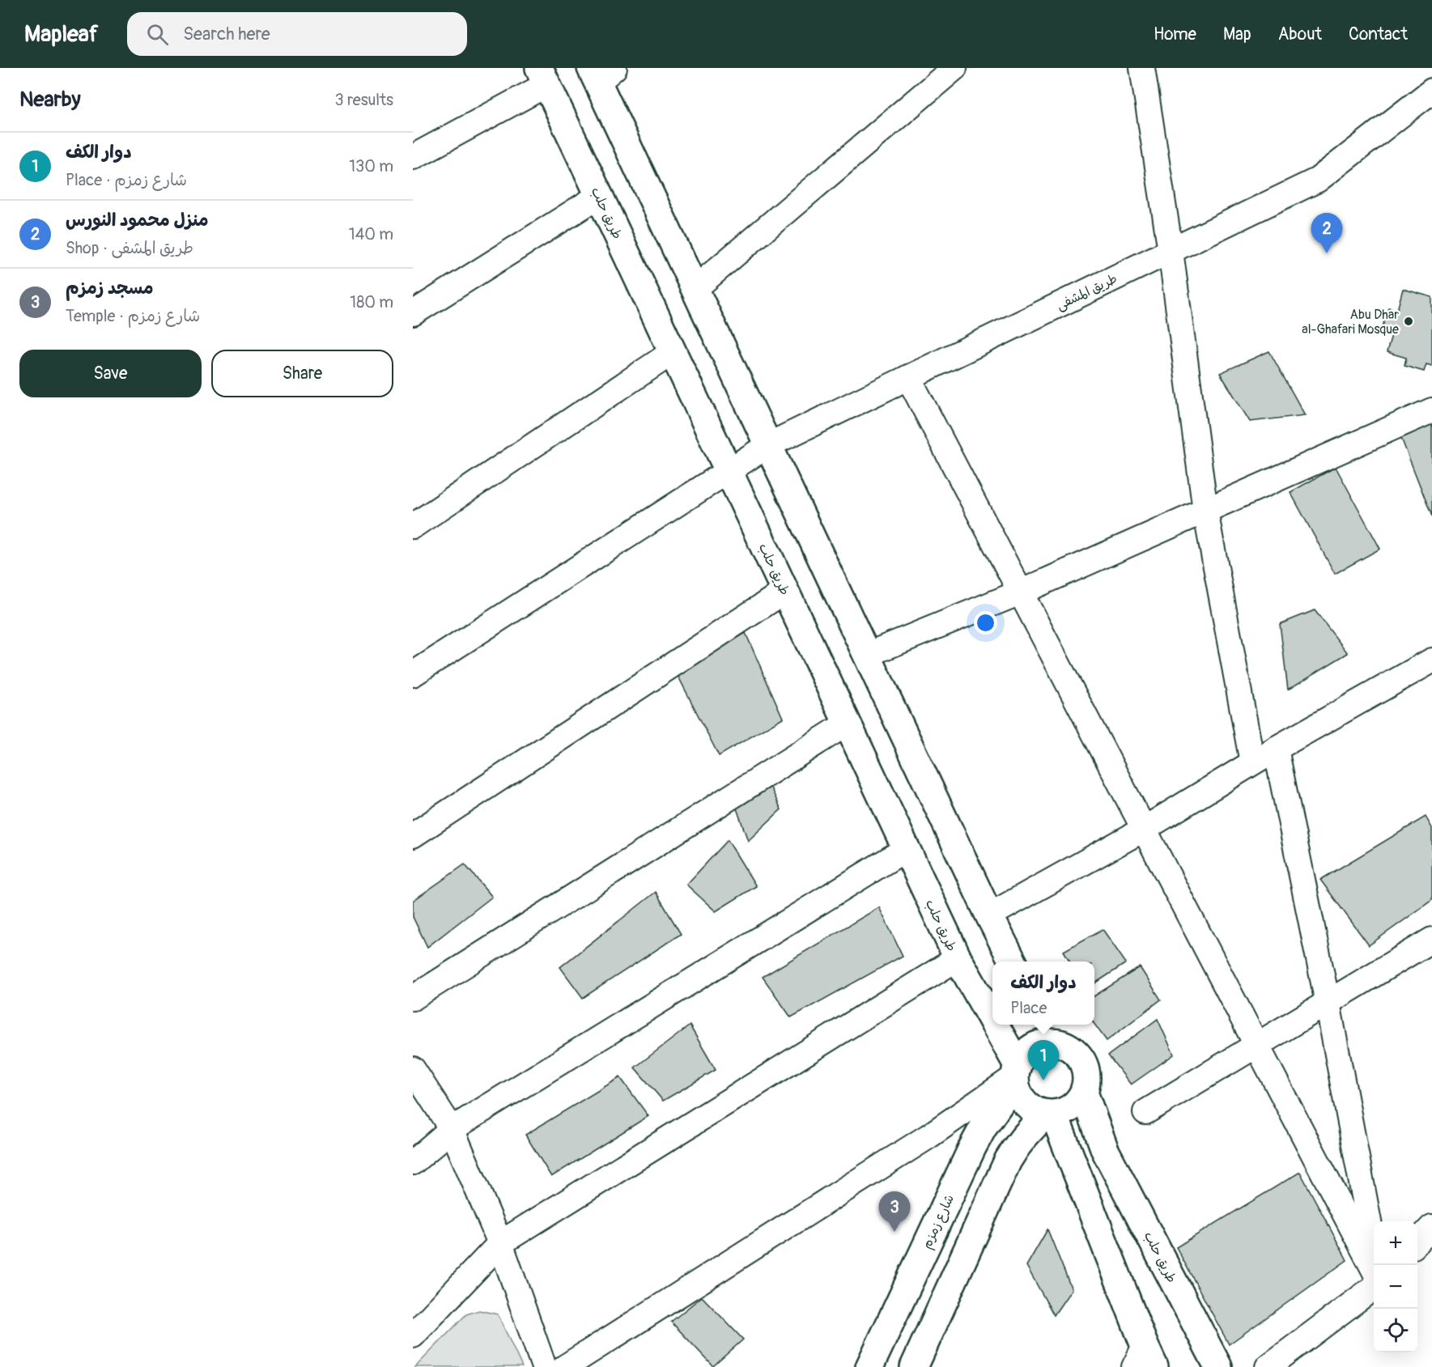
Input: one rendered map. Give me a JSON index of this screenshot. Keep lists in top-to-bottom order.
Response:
{
  "streets": {
    "main road": ["طريق حلب", "شارع زمزم"],
    "street": ["طريق المشفى"]
  },
  "crossings": [
    ["طريق حلب", "طريق المشفى"],
    ["طريق حلب", "شارع زمزم"]
  ],
  "places": ["Abu Dhar al-Ghafari Mosque"],
  "page": {
    "header": "Mapleaf",
    "search": "Search here",
    "nav": [
      "Home",
      "Map",
      "About",
      "Contact"
    ],
    "heading": ["Nearby", "3 results"],
    "list": [
      {
        "mark": "1",
        "name": "دوار الكف",
        "note": "Place · شارع زمزم",
        "value": "130 m"
      },
      {
        "mark": "2",
        "name": "منزل محمود النورس",
        "note": "Shop · طريق المشفى",
        "value": "140 m"
      },
      {
        "mark": "3",
        "name": "مسجد زمزم",
        "note": "Temple · شارع زمزم",
        "value": "180 m"
      }
    ],
    "pins": ["2", "1", "3"],
    "buttons": ["Save", "Share"],
    "popup": ["دوار الكف", "Place"],
    "map_buttons": ["+", "−"]
  }
}
